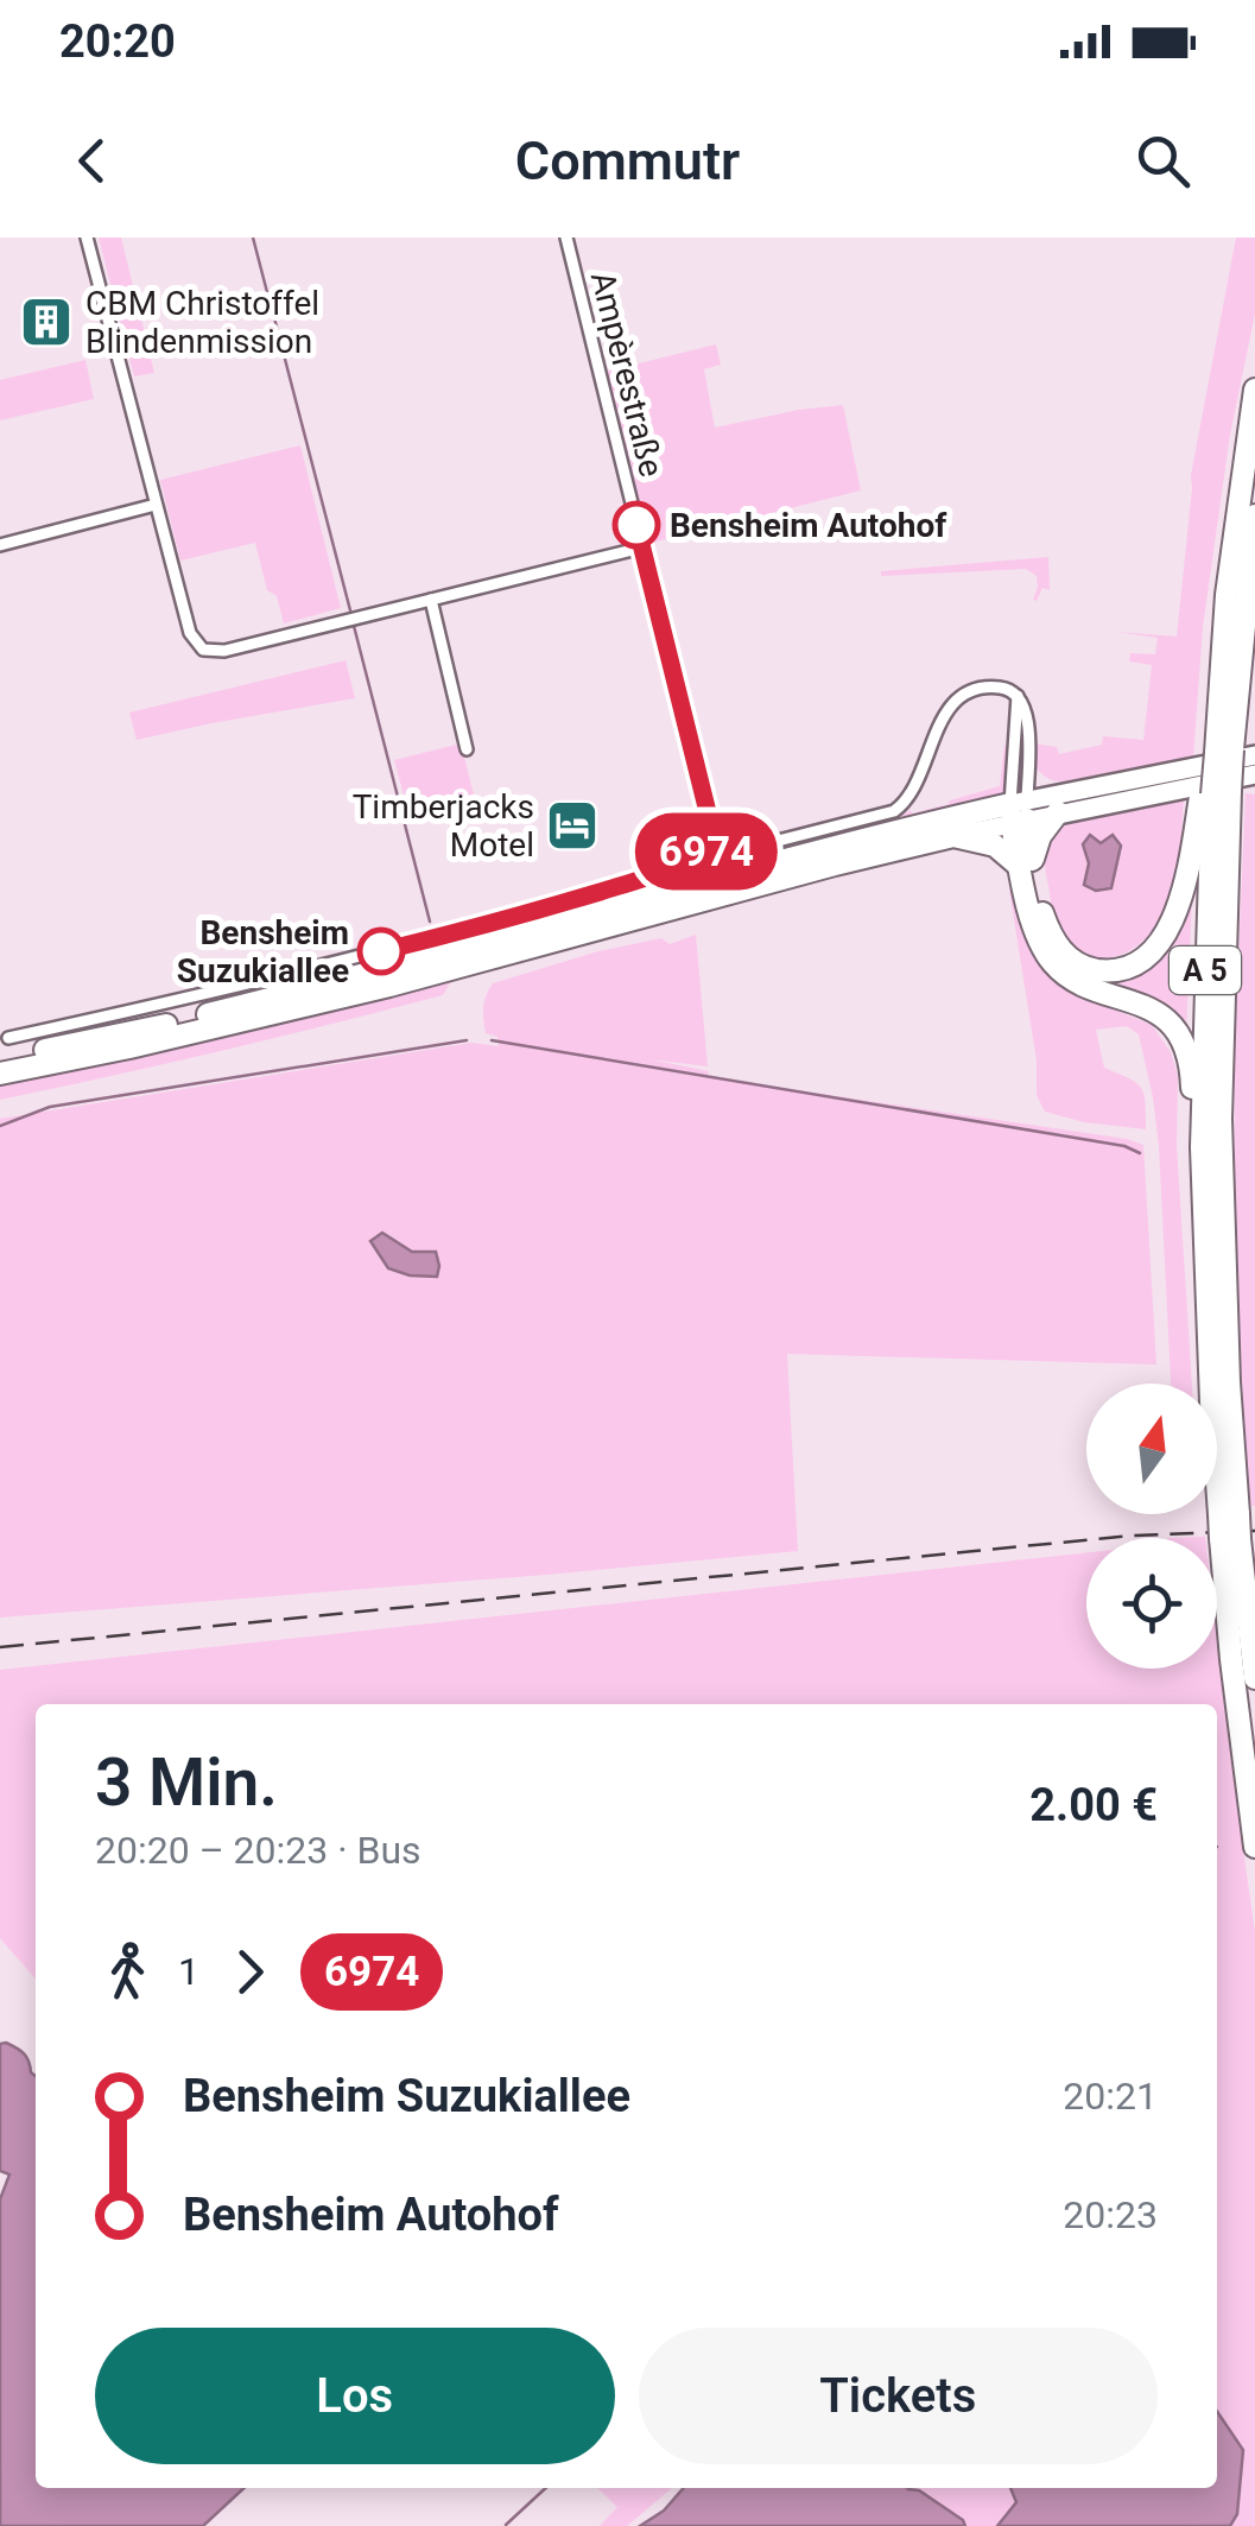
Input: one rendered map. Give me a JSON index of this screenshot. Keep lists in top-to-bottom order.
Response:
{
  "streets": {
    "highway": ["A 5"],
    "street": ["Ampèrestraße"]
  },
  "places": {
    "building": ["CBM Christoffel Blindenmission"],
    "other": ["Bensheim Autohof", "Bensheim Suzukiallee"],
    "hotel": ["Timberjacks Motel"]
  },
  "lines": ["bus line 6974"],
  "north": "top",
  "page": {
    "status": "20:20",
    "header": "Commutr",
    "on_map": "6974",
    "heading": ["3 Min.", "20:20 – 20:23 · Bus", "2.00 €"],
    "legs": ["1", "6974"],
    "list": [
      {
        "name": "Bensheim Suzukiallee",
        "value": "20:21"
      },
      {
        "name": "Bensheim Autohof",
        "value": "20:23"
      }
    ],
    "buttons": ["Los", "Tickets"]
  }
}
